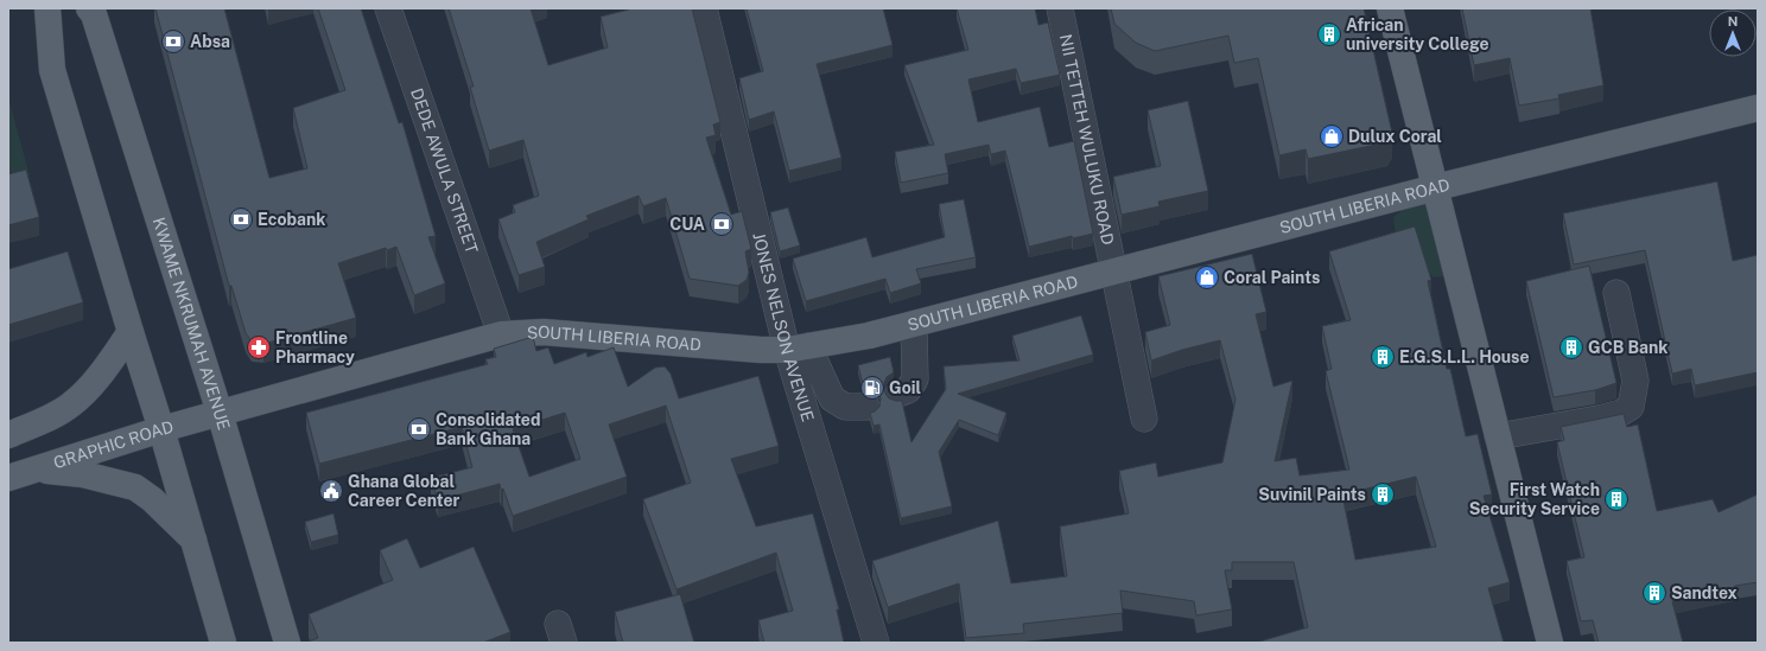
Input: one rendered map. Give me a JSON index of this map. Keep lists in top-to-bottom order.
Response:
{
  "streets": {
    "main road": ["SOUTH LIBERIA ROAD", "KWAME NKRUMAH AVENUE", "GRAPHIC ROAD"],
    "street": ["NII TETTEH WULUKU ROAD", "DEDE AWULA STREET", "JONES NELSON AVENUE"]
  },
  "crossings": [
    ["NII TETTEH WULUKU ROAD", "SOUTH LIBERIA ROAD"],
    ["DEDE AWULA STREET", "SOUTH LIBERIA ROAD"],
    ["SOUTH LIBERIA ROAD", "KWAME NKRUMAH AVENUE"],
    ["SOUTH LIBERIA ROAD", "JONES NELSON AVENUE"],
    ["SOUTH LIBERIA ROAD", "GRAPHIC ROAD"],
    ["KWAME NKRUMAH AVENUE", "GRAPHIC ROAD"]
  ],
  "places": {
    "building": [
      "African university College",
      "GCB Bank",
      "E.G.S.L.L. House",
      "Suvinil Paints",
      "First Watch Security Service",
      "Sandtex"
    ],
    "bank": [
      "Absa",
      "Ecobank",
      "CUA",
      "Consolidated Bank Ghana"
    ],
    "shop": ["Dulux Coral", "Coral Paints"],
    "pharmacy": ["Frontline Pharmacy"],
    "fuel station": ["Goil"],
    "public building": ["Ghana Global Career Center"]
  },
  "north": "top"
}
